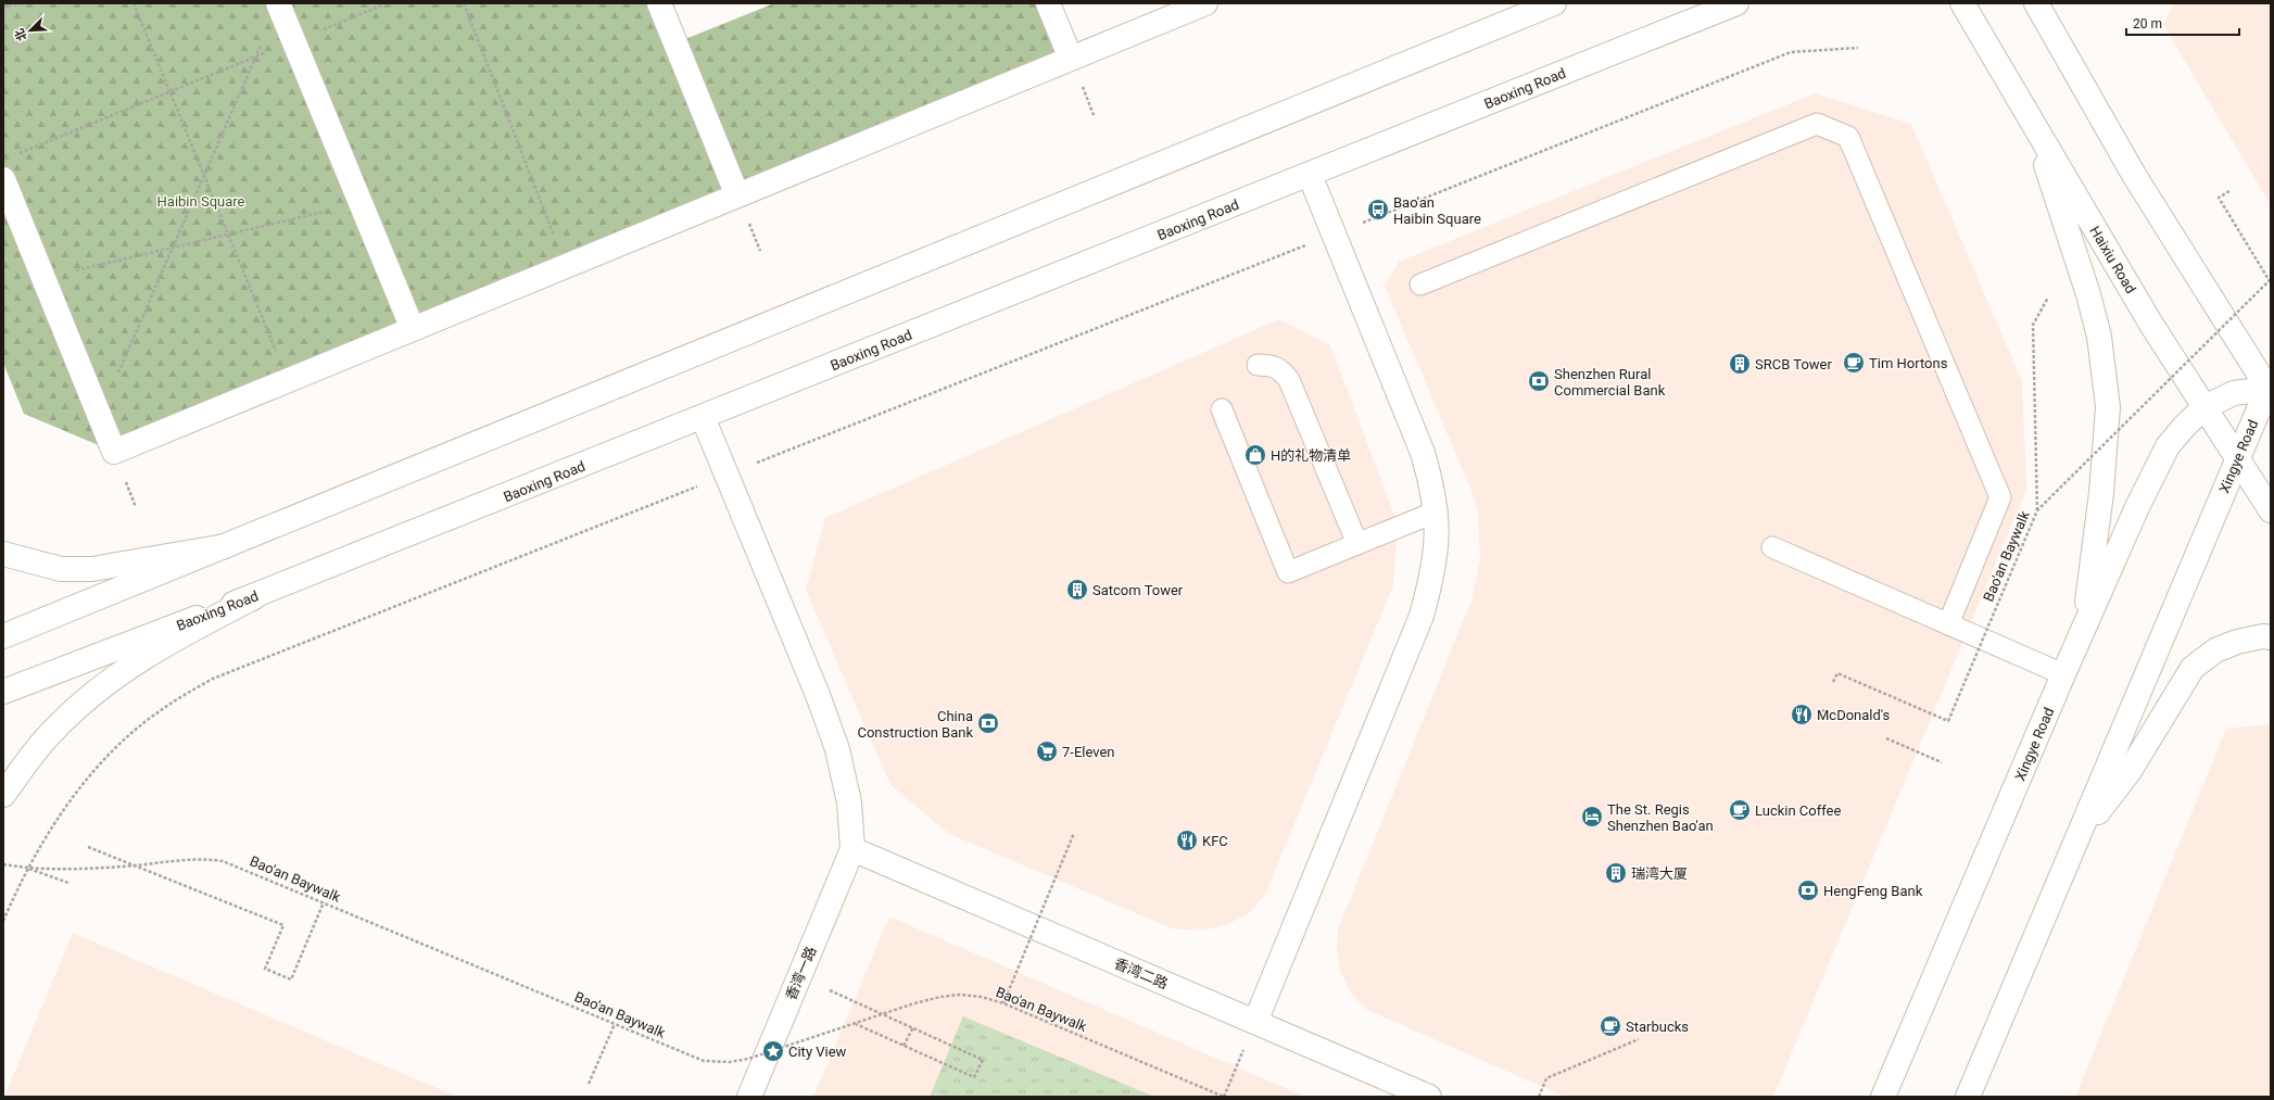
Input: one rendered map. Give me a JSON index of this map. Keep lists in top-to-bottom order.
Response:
{
  "streets": {
    "main road": [
      "Baoxing Road",
      "Haixiu Road",
      "Xingye Road",
      "香湾一路",
      "香湾二路"
    ],
    "path": ["Bao'an Baywalk"]
  },
  "crossings": [
    ["Haixiu Road", "Xingye Road"],
    ["香湾一路", "香湾二路"]
  ],
  "parks": ["Haibin Square"],
  "places": {
    "bus stop": ["Bao'an Haibin Square"],
    "cafe": ["Tim Hortons", "Luckin Coffee", "Starbucks"],
    "building": ["SRCB Tower", "Satcom Tower", "瑞湾大厦"],
    "bank": ["Shenzhen Rural Commercial Bank", "China Construction Bank", "HengFeng Bank"],
    "shop": ["H的礼物清单"],
    "restaurant": ["McDonald's", "KFC"],
    "supermarket": ["7-Eleven"],
    "hotel": ["The St. Regis Shenzhen Bao'an"],
    "place": ["City View"]
  },
  "scale_bar": "20 m",
  "north": "bottom left"
}
